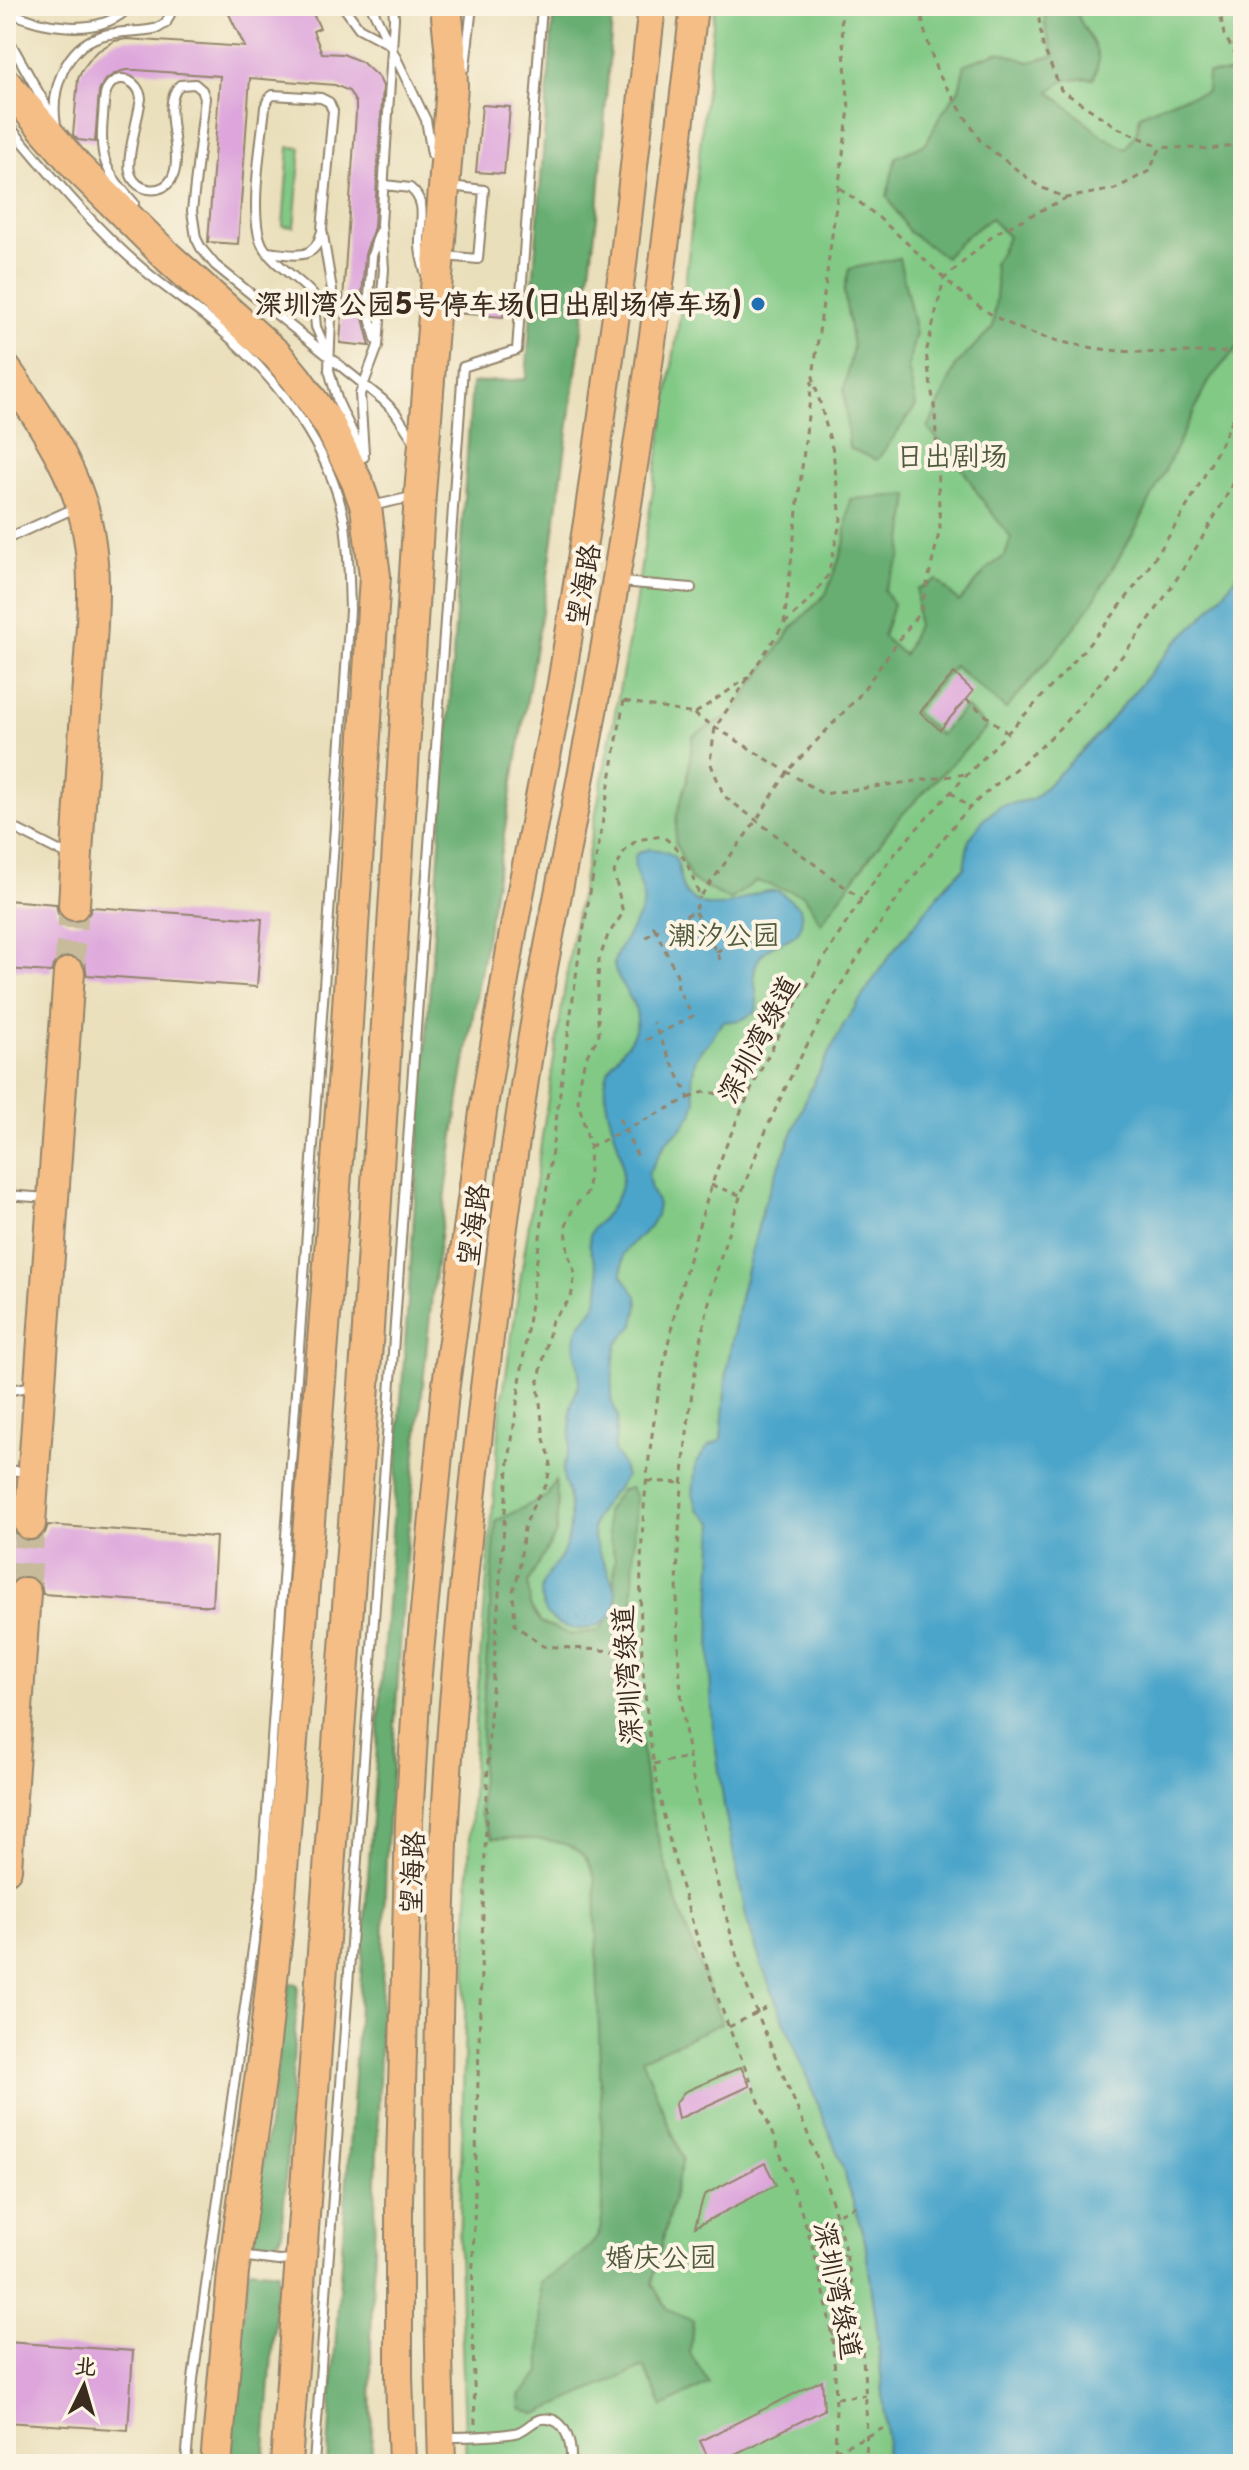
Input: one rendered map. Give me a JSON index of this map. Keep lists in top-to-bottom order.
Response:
{
  "streets": {
    "main road": ["望海路"],
    "path": ["深圳湾绿道"]
  },
  "parks": ["日出剧场", "潮汐公园", "婚庆公园"],
  "places": ["深圳湾公园5号停车场(日出剧场停车场)"],
  "north": "top"
}
